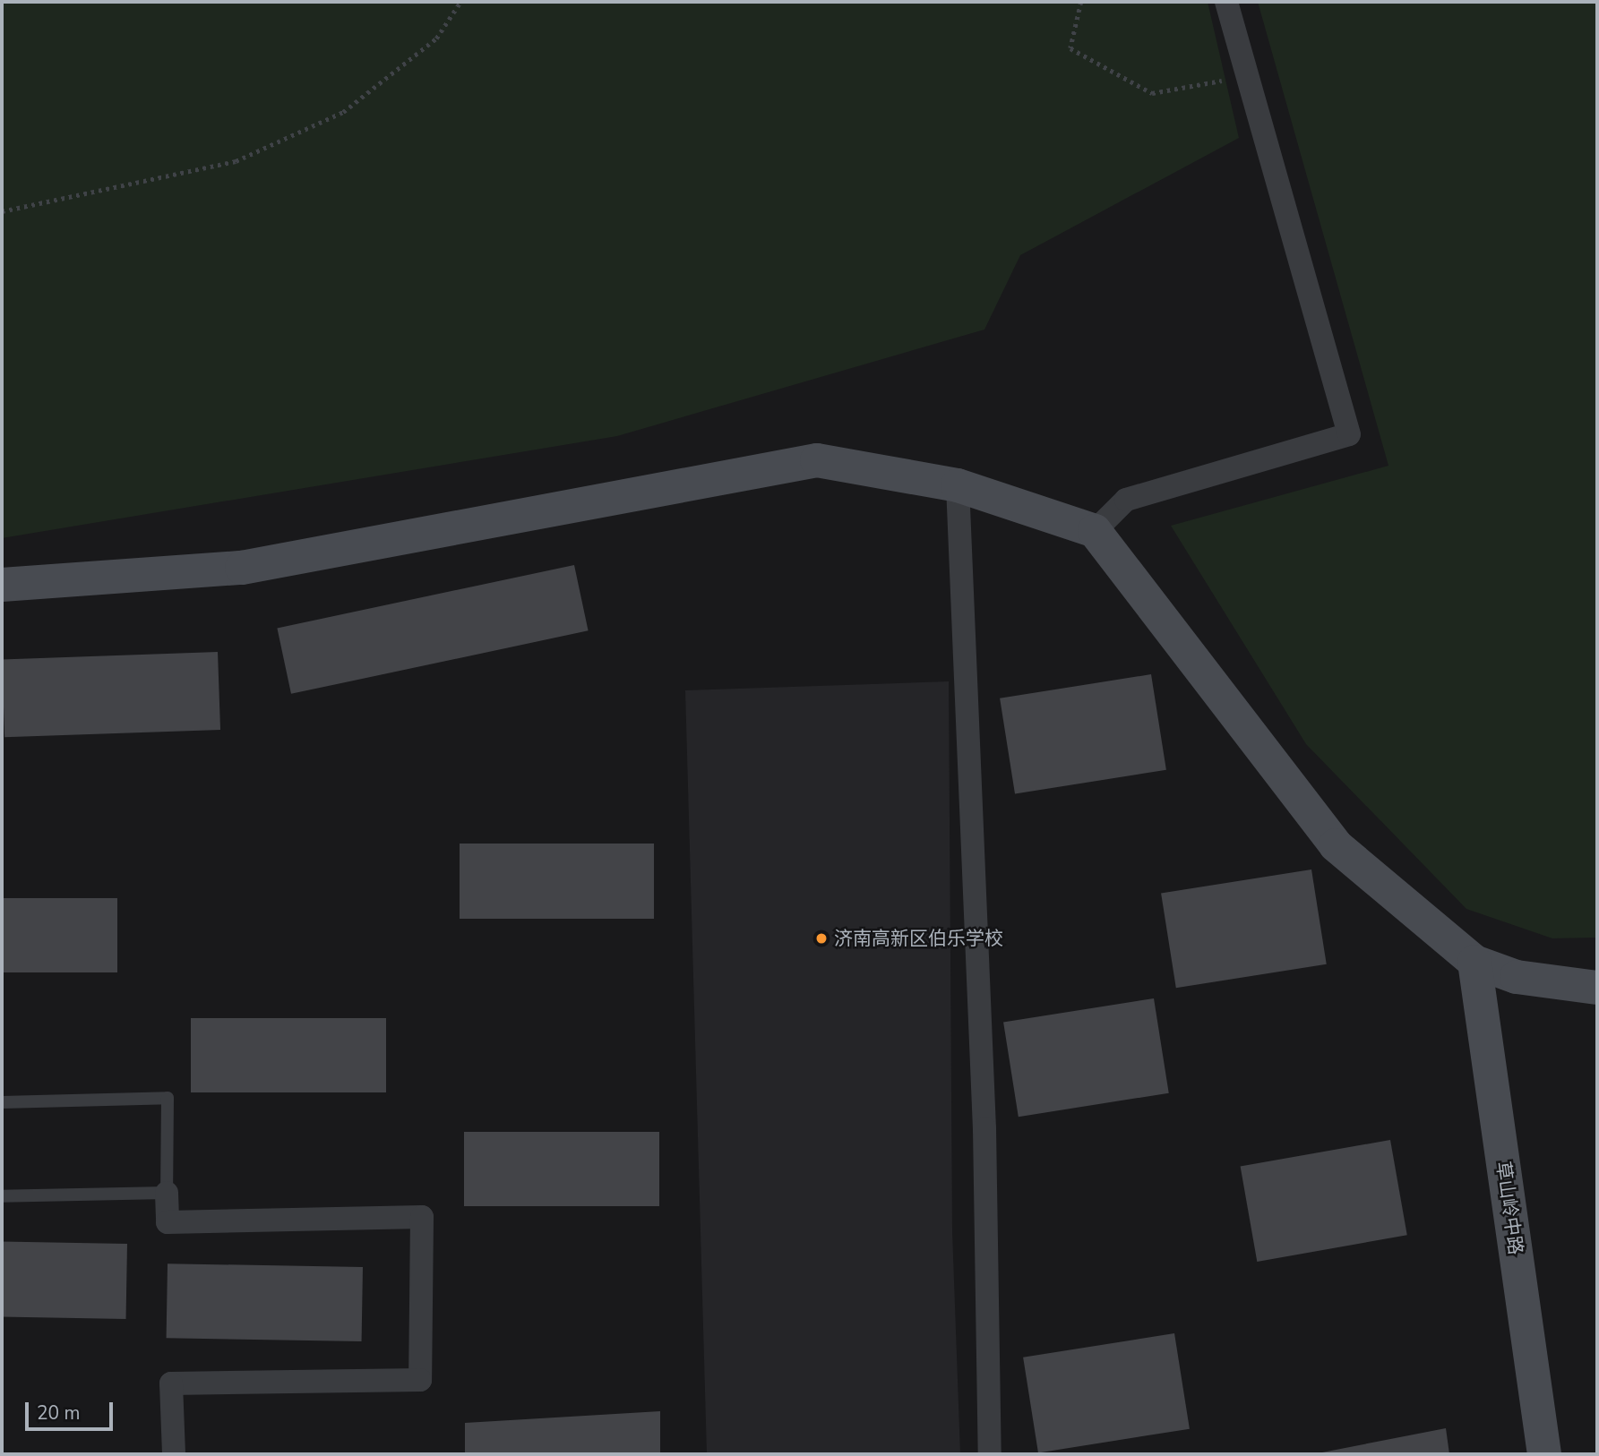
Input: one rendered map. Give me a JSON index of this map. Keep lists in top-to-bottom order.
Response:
{
  "streets": {
    "street": ["草山岭中路"]
  },
  "places": ["济南高新区伯乐学校"],
  "scale_bar": "20 m"
}
